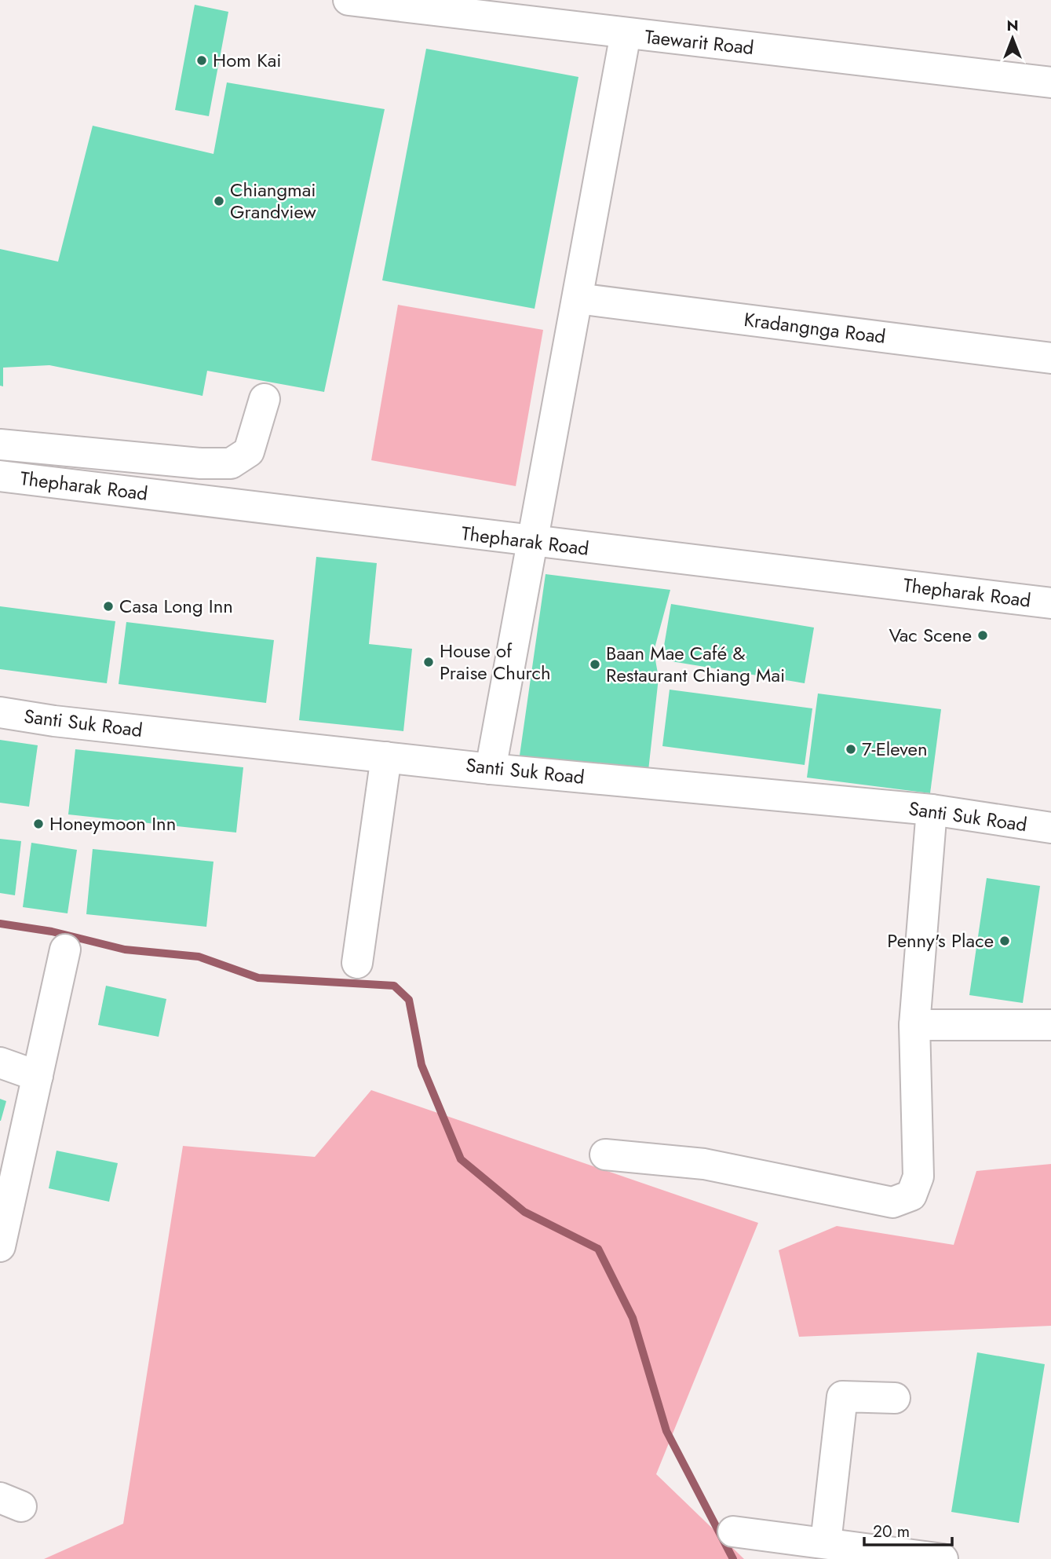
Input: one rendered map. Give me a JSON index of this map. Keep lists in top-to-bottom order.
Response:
{
  "streets": {
    "street": [
      "Taewarit Road",
      "Kradangnga Road",
      "Thepharak Road",
      "Santi Suk Road"
    ]
  },
  "places": [
    "Hom Kai",
    "Chiangmai Grandview",
    "Casa Long Inn",
    "Vac Scene",
    "House of Praise Church",
    "Baan Mae Café & Restaurant Chiang Mai",
    "7-Eleven",
    "Honeymoon Inn",
    "Penny's Place"
  ],
  "scale_bar": "20 m",
  "north": "top"
}
